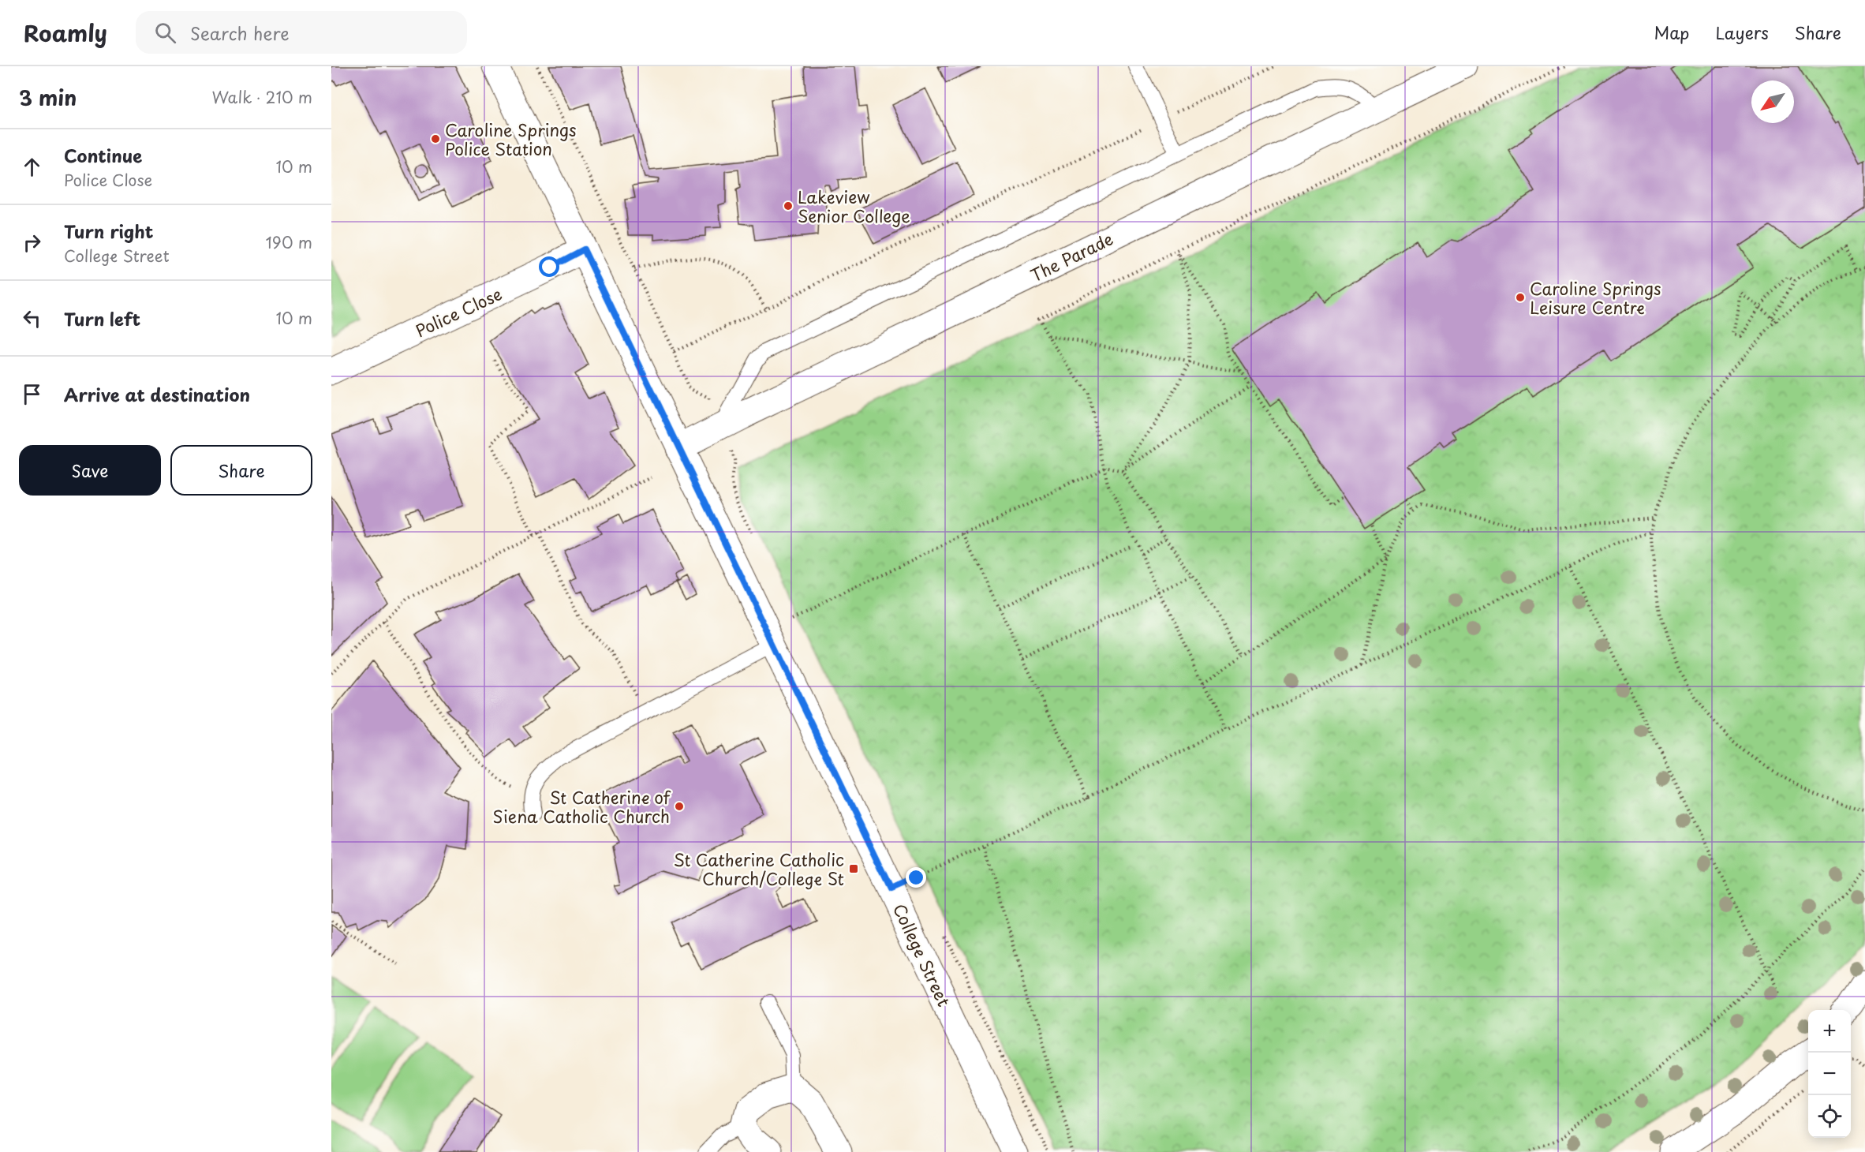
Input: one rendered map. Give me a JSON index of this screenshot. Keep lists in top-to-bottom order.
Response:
{
  "streets": {
    "street": ["The Parade", "Police Close", "College Street"]
  },
  "crossings": [
    ["The Parade", "College Street"],
    ["Police Close", "College Street"]
  ],
  "places": {
    "other": [
      "Caroline Springs Police Station",
      "Lakeview Senior College",
      "Caroline Springs Leisure Centre",
      "St Catherine of Siena Catholic Church"
    ],
    "transit": ["St Catherine Catholic Church/College St"]
  },
  "north": "bottom left",
  "page": {
    "header": "Roamly",
    "search": "Search here",
    "nav": ["Map", "Layers", "Share"],
    "heading": ["3 min", "Walk · 210 m"],
    "list": [
      ["Continue", "Police Close", "10 m"],
      ["Turn right", "College Street", "190 m"],
      ["Turn left", "10 m"],
      "Arrive at destination"
    ],
    "buttons": ["Save", "Share"],
    "map_buttons": ["+", "−"]
  }
}
